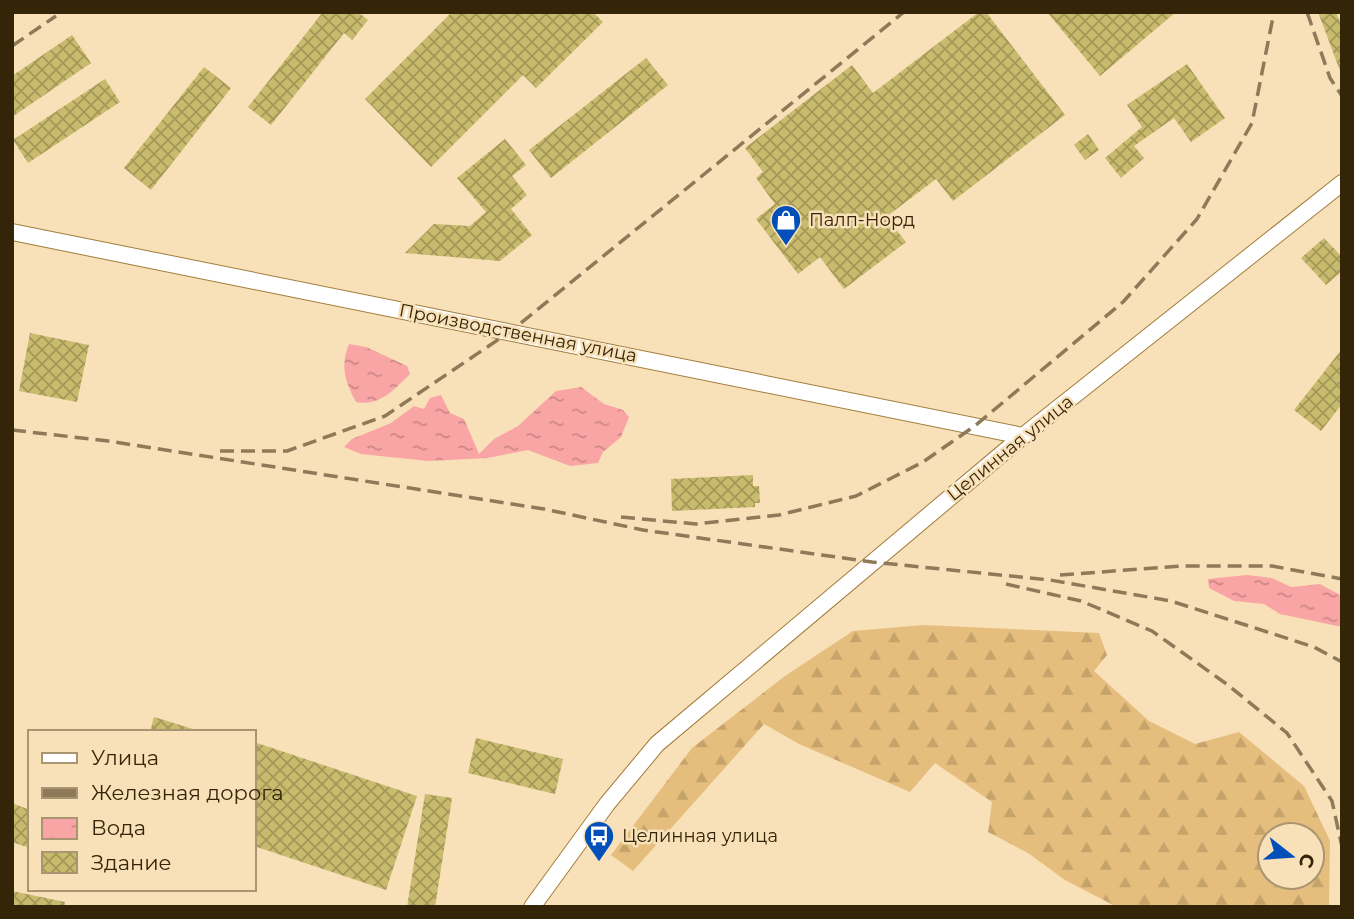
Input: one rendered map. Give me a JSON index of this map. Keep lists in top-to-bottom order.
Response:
{
  "streets": {
    "street": ["Производственная улица", "Целинная улица"]
  },
  "crossings": [
    ["Производственная улица", "Целинная улица"]
  ],
  "places": {
    "shop": ["Палп-Норд"],
    "bus stop": ["Целинная улица"]
  },
  "legend": [
    "Улица",
    "Железная дорога",
    "Вода",
    "Здание"
  ],
  "north": "right"
}
